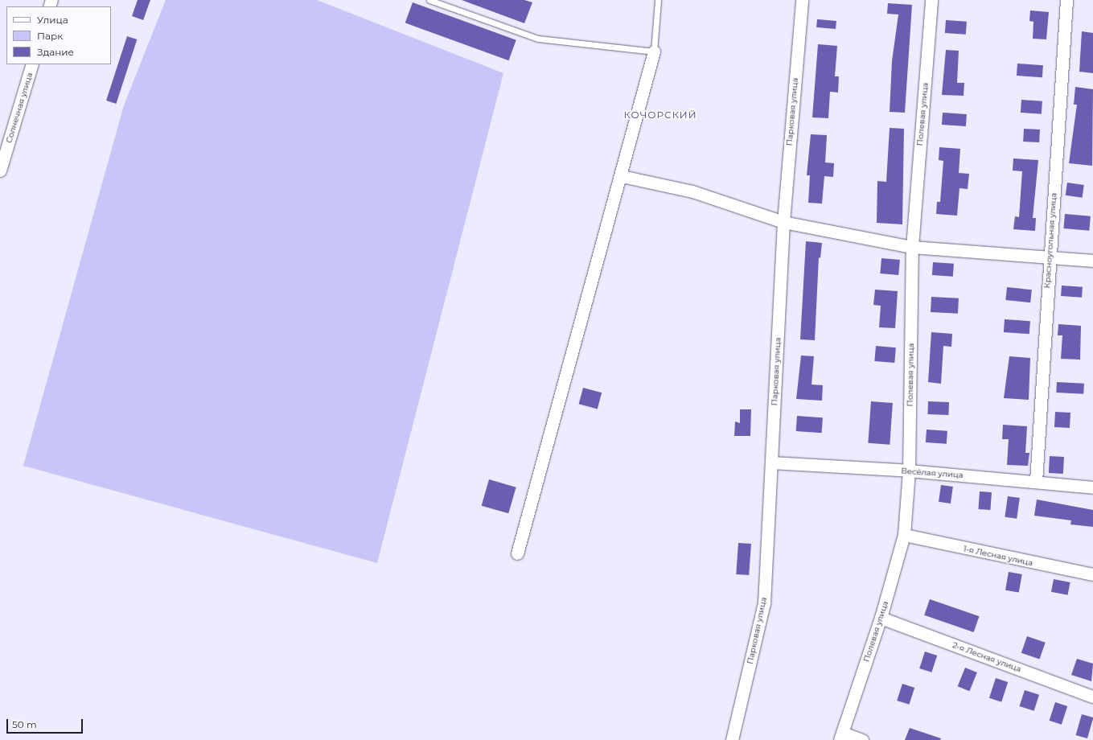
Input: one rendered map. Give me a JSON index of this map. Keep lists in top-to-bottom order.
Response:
{
  "streets": {
    "street": [
      "Солнечная улица",
      "Парковая улица",
      "Полевая улица",
      "Красноугольная улица",
      "Весёлая улица",
      "1-я Лесная улица",
      "2-я Лесная улица"
    ]
  },
  "crossings": [
    ["Парковая улица", "Весёлая улица"],
    ["Полевая улица", "Весёлая улица"],
    ["Полевая улица", "1-я Лесная улица"],
    ["Полевая улица", "2-я Лесная улица"],
    ["Красноугольная улица", "Весёлая улица"]
  ],
  "districts": ["КОЧОРСКИЙ"],
  "legend": ["Улица", "Парк", "Здание"],
  "scale_bar": "50 m"
}
